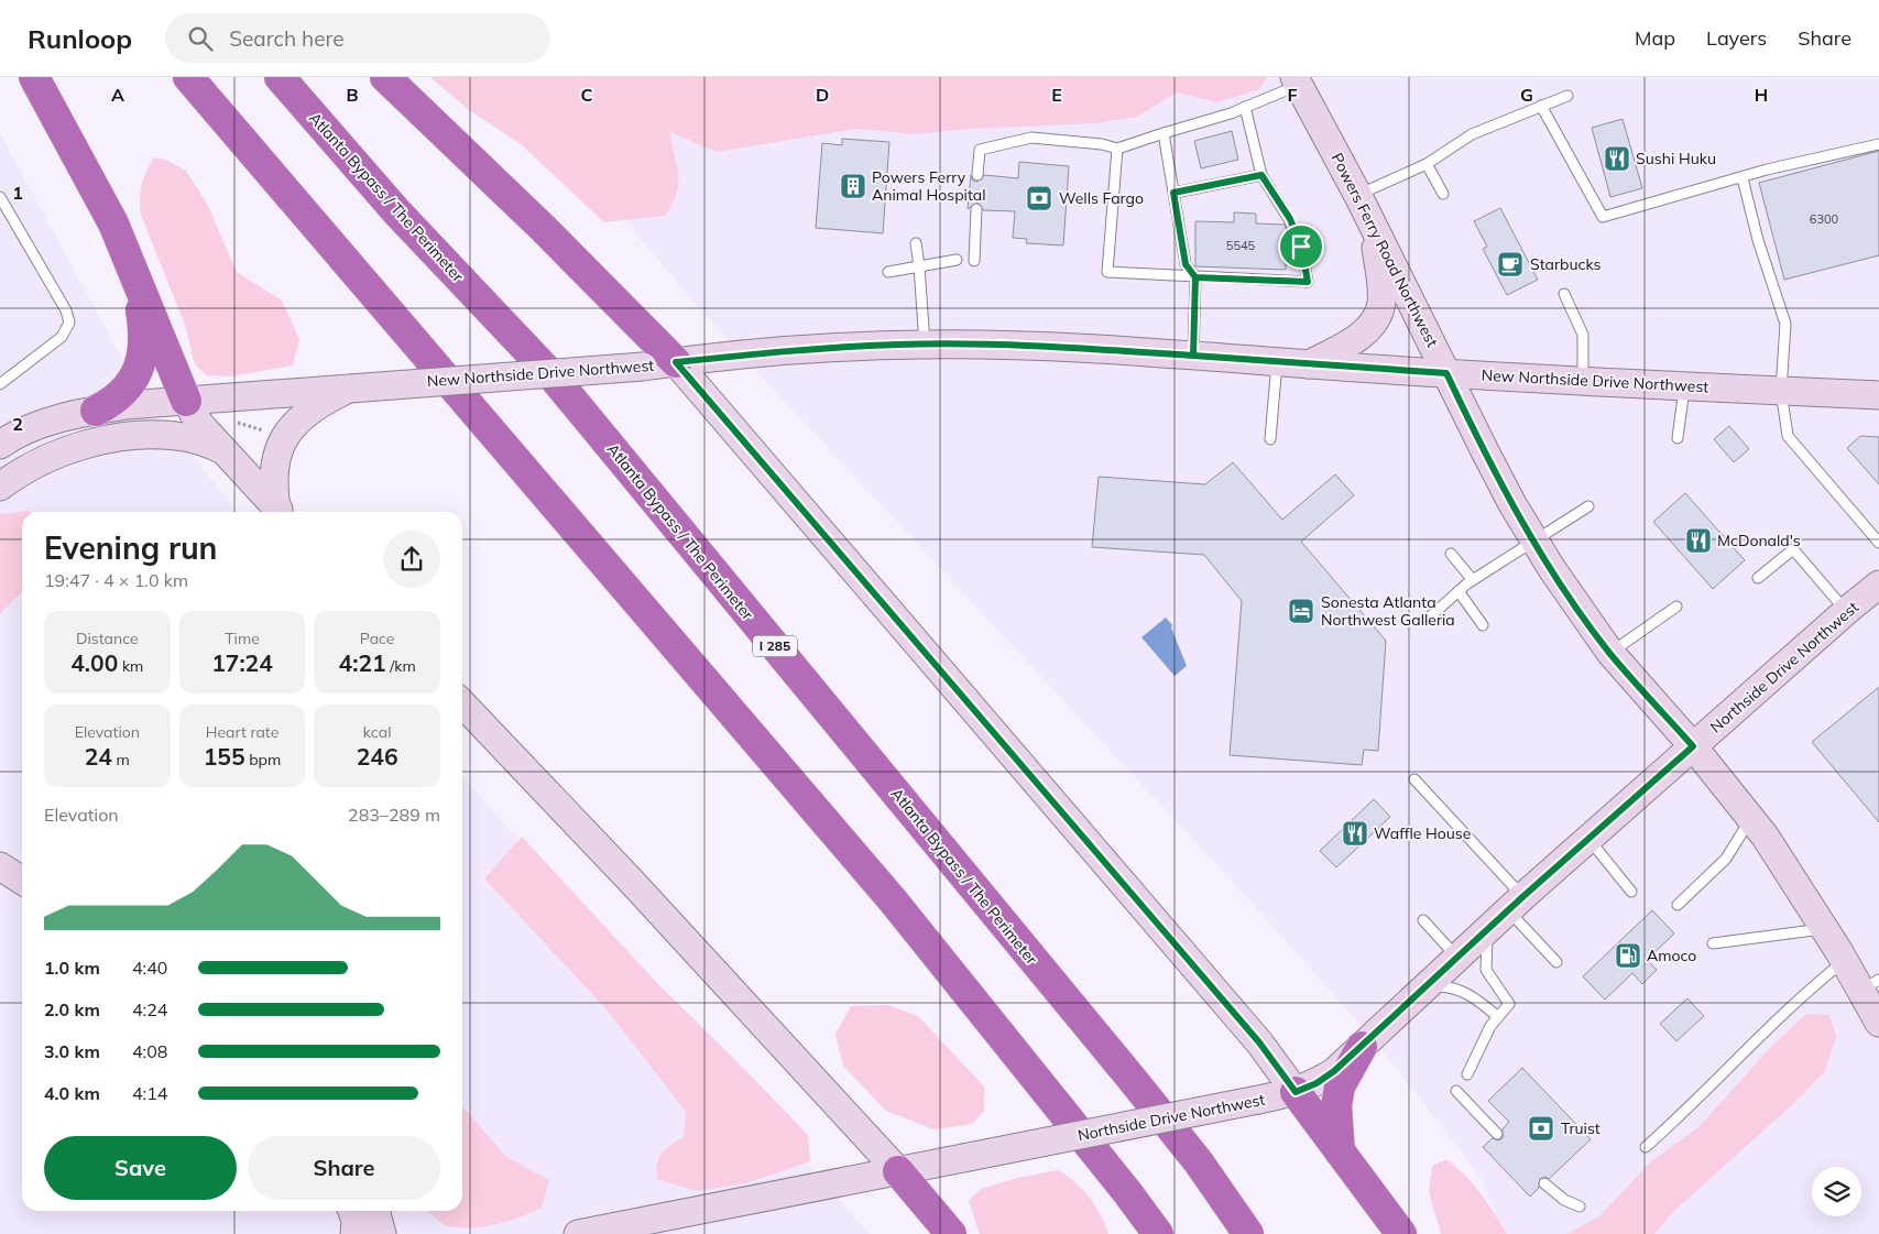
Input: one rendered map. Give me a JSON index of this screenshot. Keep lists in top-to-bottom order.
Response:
{
  "streets": {
    "highway": ["Atlanta Bypass / The Perimeter", "I 285"],
    "main road": ["Powers Ferry Road Northwest", "New Northside Drive Northwest", "Northside Drive Northwest"]
  },
  "crossings": [
    ["Powers Ferry Road Northwest", "New Northside Drive Northwest"],
    ["Powers Ferry Road Northwest", "Northside Drive Northwest"]
  ],
  "places": {
    "restaurant": ["Sushi Huku", "McDonald's", "Waffle House"],
    "building": ["Powers Ferry Animal Hospital"],
    "bank": ["Wells Fargo", "Truist"],
    "cafe": ["Starbucks"],
    "hotel": ["Sonesta Atlanta Northwest Galleria"],
    "fuel station": ["Amoco"]
  },
  "house_numbers": ["6300", "5545"],
  "page": {
    "header": "Runloop",
    "search": "Search here",
    "nav": ["Map", "Layers", "Share"],
    "heading": ["Evening run", "19:47 · 4 × 1.0 km"],
    "stats": [
      ["Distance", "4.00 km"],
      ["Time", "17:24"],
      ["Pace", "4:21 /km"],
      ["Elevation", "24 m"],
      ["Heart rate", "155 bpm"],
      ["kcal", "246"]
    ],
    "chart": ["Elevation", "283–289 m"],
    "list": [
      {
        "name": "1.0 km",
        "note": "4:40"
      },
      {
        "name": "2.0 km",
        "note": "4:24"
      },
      {
        "name": "3.0 km",
        "note": "4:08"
      },
      {
        "name": "4.0 km",
        "note": "4:14"
      }
    ],
    "buttons": ["Save", "Share"]
  },
  "grid": {
    "columns": [
      "A",
      "B",
      "C",
      "D",
      "E",
      "F",
      "G",
      "H"
    ],
    "rows": ["1", "2"]
  }
}
